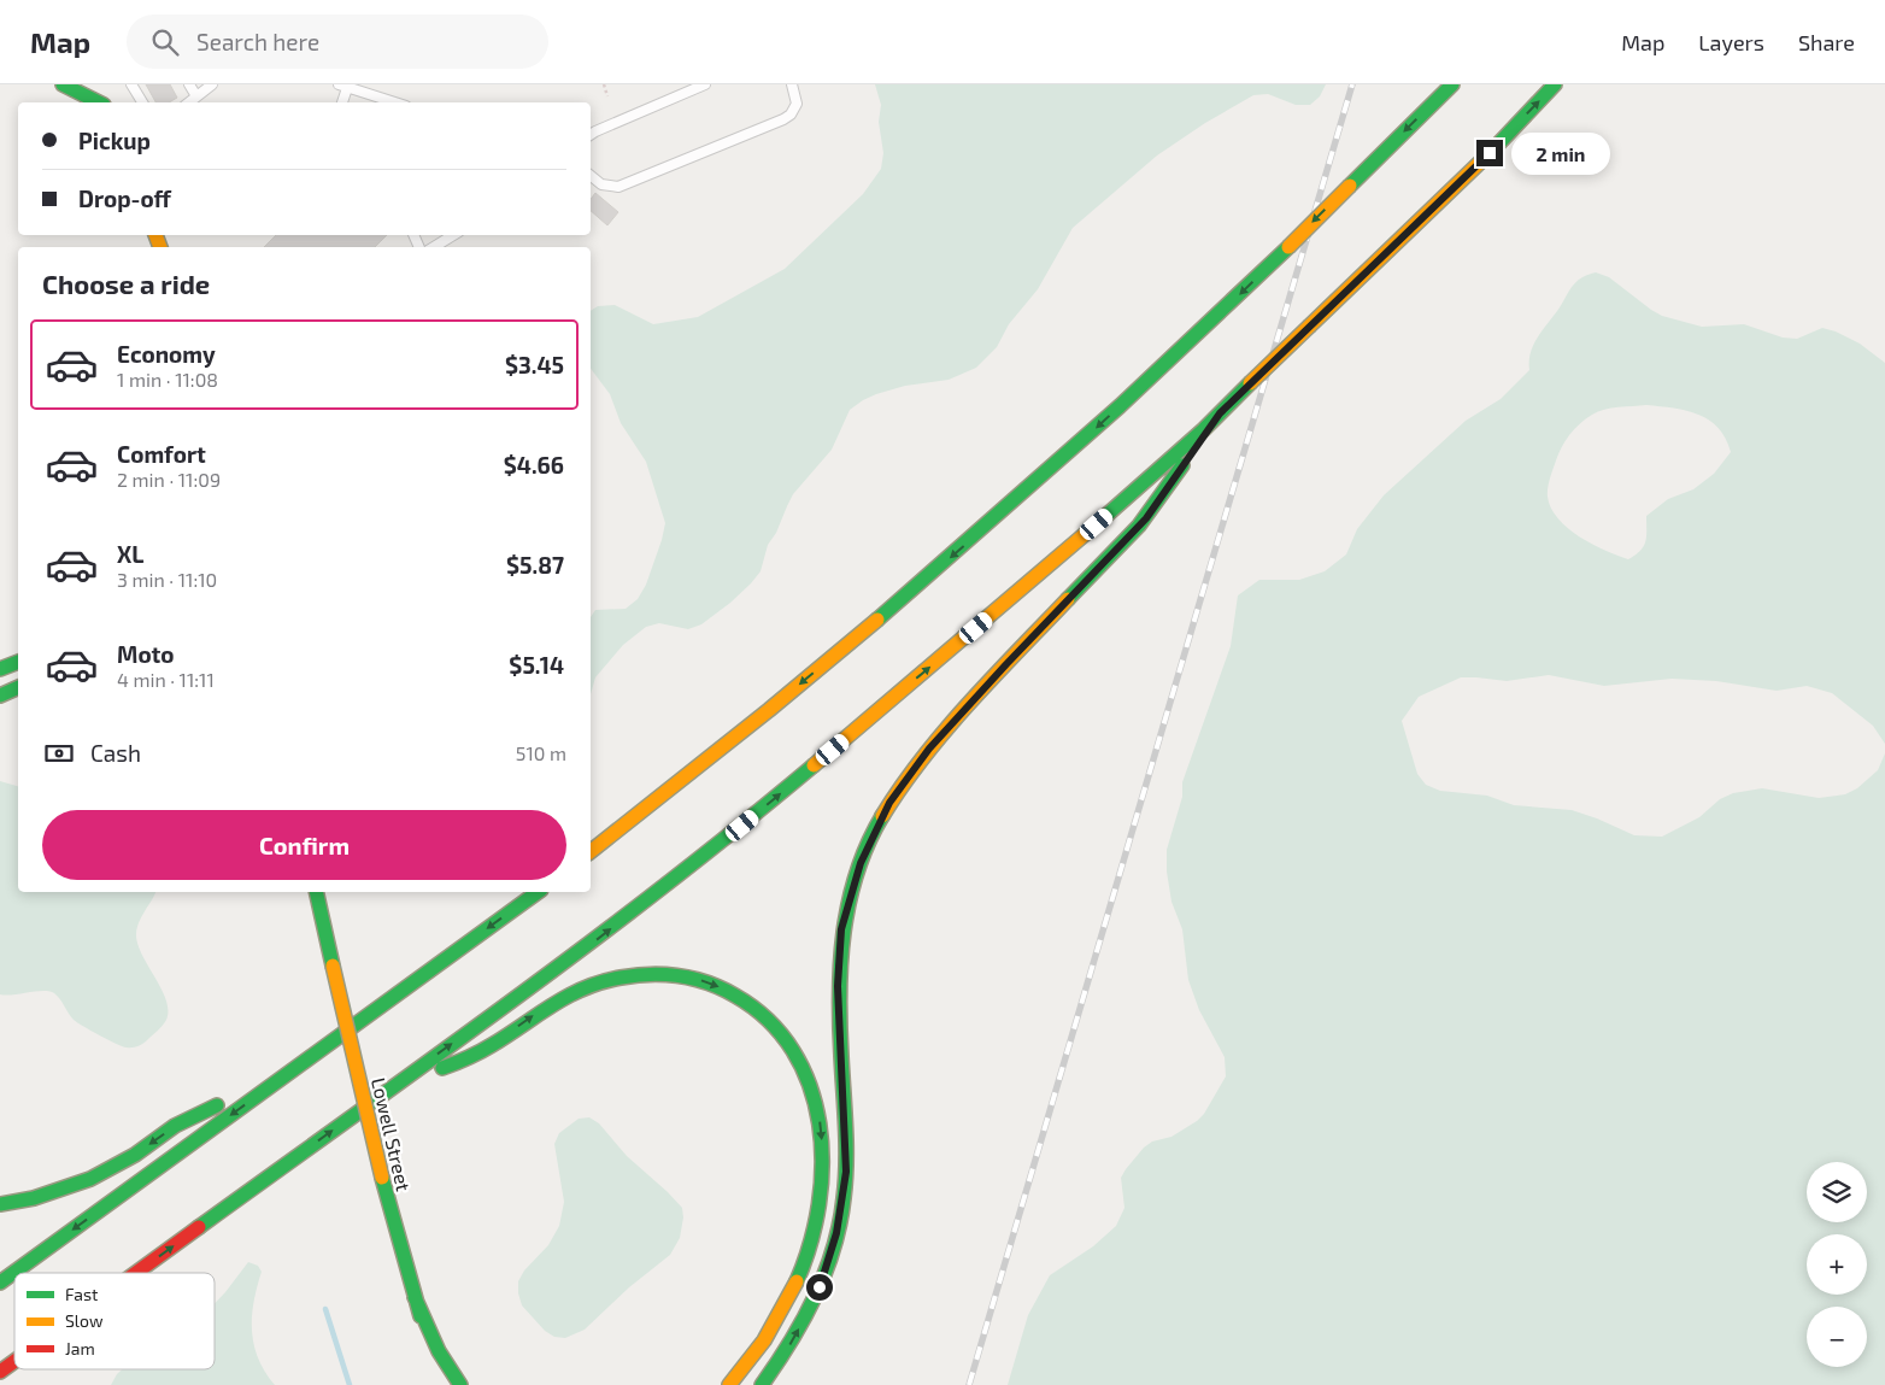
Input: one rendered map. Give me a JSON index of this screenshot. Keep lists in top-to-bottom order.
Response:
{
  "streets": {
    "main road": ["Lowell Street"]
  },
  "legend": ["Fast", "Slow", "Jam"],
  "page": {
    "header": "Map",
    "search": "Search here",
    "nav": ["Map", "Layers", "Share"],
    "banner": ["Pickup", "Drop-off"],
    "bubble": "2 min",
    "heading": "Choose a ride",
    "list": [
      {
        "name": "Economy",
        "note": "1 min · 11:08",
        "value": "$3.45"
      },
      {
        "name": "Comfort",
        "note": "2 min · 11:09",
        "value": "$4.66"
      },
      {
        "name": "XL",
        "note": "3 min · 11:10",
        "value": "$5.87"
      },
      {
        "name": "Moto",
        "note": "4 min · 11:11",
        "value": "$5.14"
      }
    ],
    "pay": ["Cash", "510 m"],
    "buttons": "Confirm",
    "map_buttons": ["+", "−"]
  }
}
